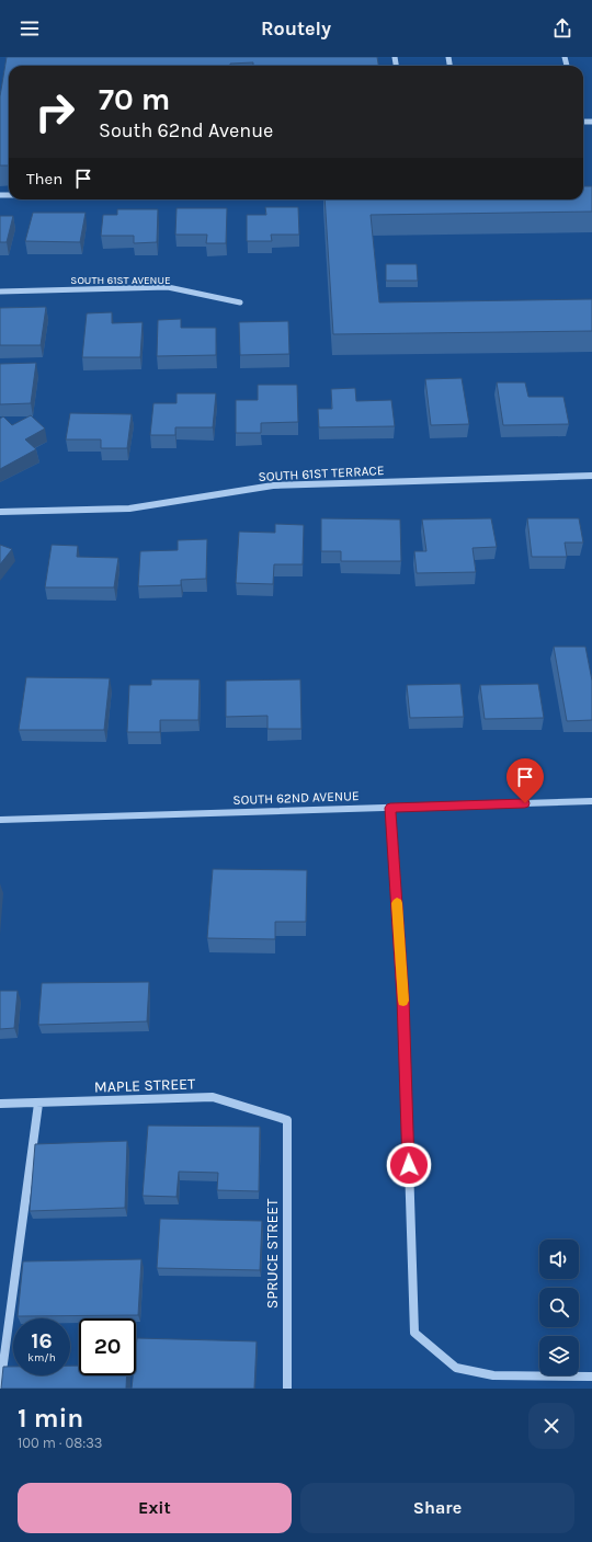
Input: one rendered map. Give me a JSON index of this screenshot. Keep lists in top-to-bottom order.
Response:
{
  "streets": {
    "street": [
      "SOUTH 61ST AVENUE",
      "SOUTH 61ST TERRACE",
      "SOUTH 62ND AVENUE",
      "MAPLE STREET",
      "SPRUCE STREET"
    ]
  },
  "crossings": [
    ["MAPLE STREET", "SPRUCE STREET"]
  ],
  "page": {
    "header": "Routely",
    "turn": ["70 m", "South 62nd Avenue"],
    "then": "Then",
    "speed": "16 km/h",
    "limit": "20",
    "heading": ["1 min", "100 m · 08:33"],
    "buttons": ["Exit", "Share"]
  }
}
